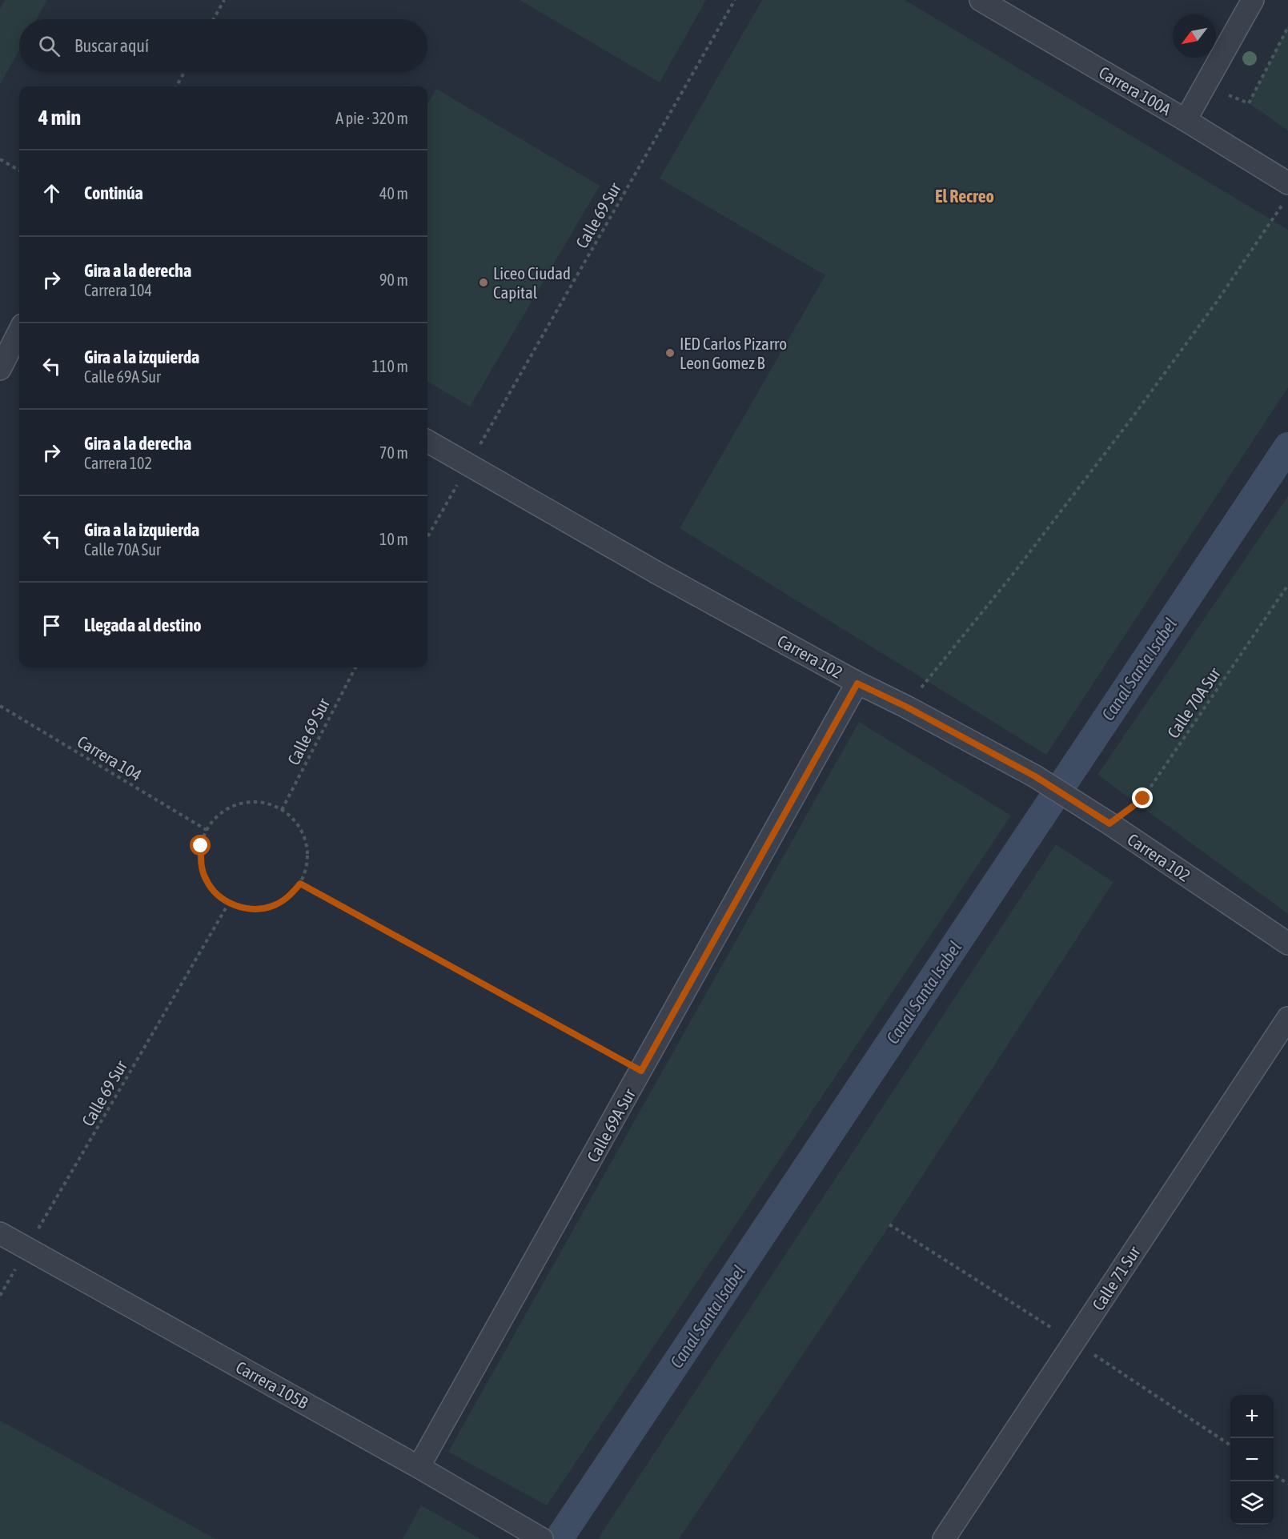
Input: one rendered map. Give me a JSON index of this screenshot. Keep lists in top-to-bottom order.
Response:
{
  "streets": {
    "street": [
      "Carrera 100A",
      "Carrera 102",
      "Calle 69A Sur",
      "Calle 71 Sur",
      "Carrera 105B"
    ],
    "path": ["Calle 69 Sur", "Calle 70A Sur", "Carrera 104"]
  },
  "crossings": [
    ["Calle 69 Sur", "Carrera 102"],
    ["Calle 69 Sur", "Carrera 104"],
    ["Calle 69 Sur", "Carrera 105B"],
    ["Carrera 102", "Calle 70A Sur"],
    ["Carrera 102", "Calle 69A Sur"],
    ["Calle 69A Sur", "Carrera 105B"]
  ],
  "districts": ["El Recreo"],
  "water": ["Canal Santa Isabel"],
  "places": ["Liceo Ciudad Capital", "IED Carlos Pizarro Leon Gomez B"],
  "north": "bottom left",
  "page": {
    "search": "Buscar aquí",
    "heading": ["4 min", "A pie · 320 m"],
    "list": [
      ["Continúa", "40 m"],
      ["Gira a la derecha", "Carrera 104", "90 m"],
      ["Gira a la izquierda", "Calle 69A Sur", "110 m"],
      ["Gira a la derecha", "Carrera 102", "70 m"],
      ["Gira a la izquierda", "Calle 70A Sur", "10 m"],
      "Llegada al destino"
    ],
    "map_buttons": ["+", "−"]
  }
}
